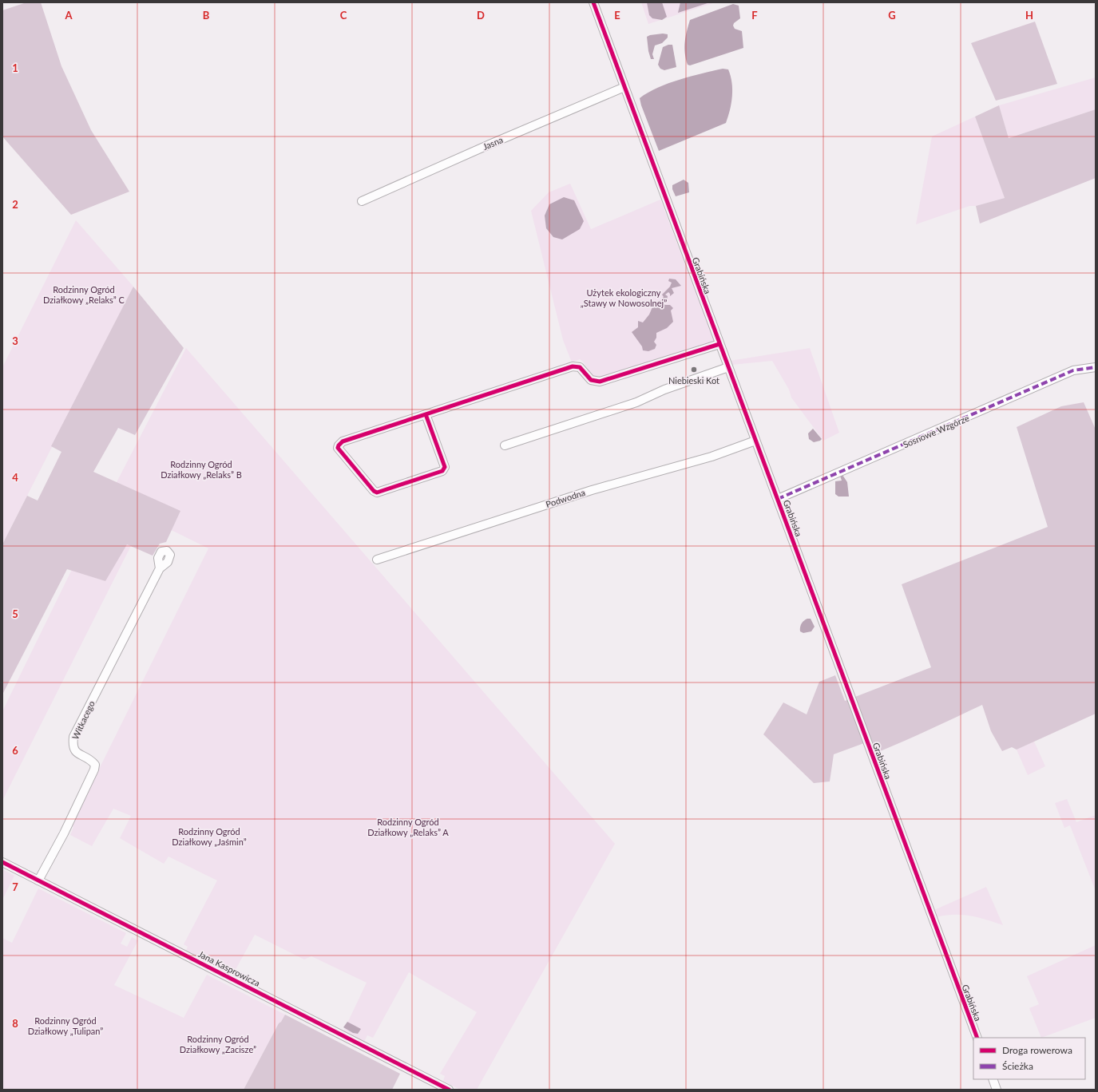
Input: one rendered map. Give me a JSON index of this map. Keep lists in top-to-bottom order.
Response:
{
  "streets": {
    "street": [
      "Jasna",
      "Grabińska",
      "Sosnowe Wzgórze",
      "Podwodna",
      "Witkacego",
      "Jana Kasprowicza"
    ]
  },
  "crossings": [
    ["Jasna", "Grabińska"],
    ["Grabińska", "Sosnowe Wzgórze"],
    ["Grabińska", "Podwodna"],
    ["Witkacego", "Jana Kasprowicza"]
  ],
  "parks": [
    "Rodzinny Ogród Działkowy „Relaks” C",
    "Użytek ekologiczny „Stawy w Nowosolnej”",
    "Rodzinny Ogród Działkowy „Relaks” B",
    "Rodzinny Ogród Działkowy „Relaks” A",
    "Rodzinny Ogród Działkowy „Jaśmin”",
    "Rodzinny Ogród Działkowy „Tulipan”",
    "Rodzinny Ogród Działkowy „Zacisze”"
  ],
  "places": ["Niebieski Kot"],
  "legend": ["Droga rowerowa", "Ścieżka"],
  "grid": {
    "columns": [
      "A",
      "B",
      "C",
      "D",
      "E",
      "F",
      "G",
      "H"
    ],
    "rows": [
      "1",
      "2",
      "3",
      "4",
      "5",
      "6",
      "7",
      "8"
    ]
  }
}
